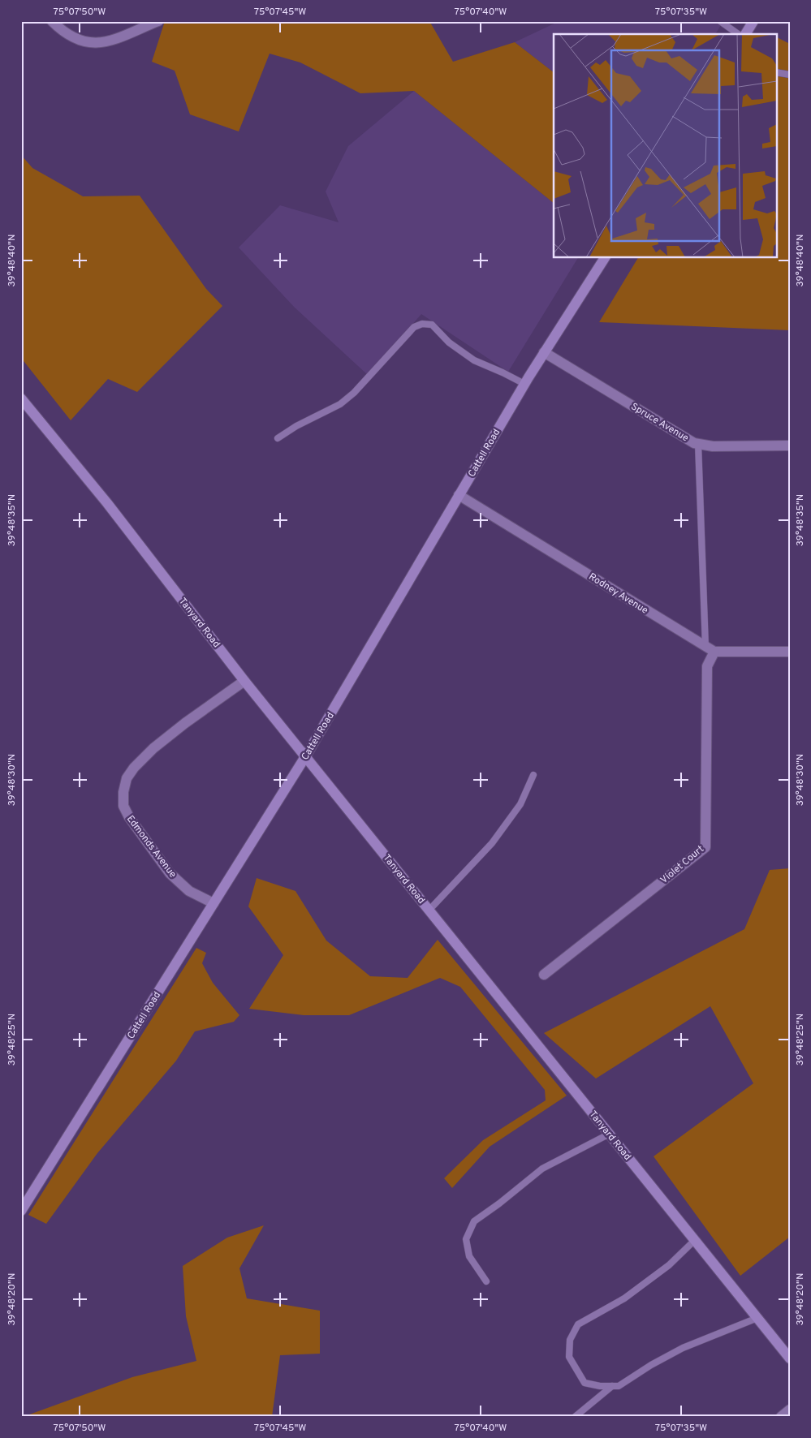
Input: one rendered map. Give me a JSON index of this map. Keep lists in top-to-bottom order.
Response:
{
  "streets": {
    "street": [
      "Spruce Avenue",
      "Cattell Road",
      "Rodney Avenue",
      "Tanyard Road",
      "Edmonds Avenue",
      "Violet Court"
    ]
  },
  "crossings": [
    ["Spruce Avenue", "Cattell Road"],
    ["Cattell Road", "Rodney Avenue"],
    ["Cattell Road", "Tanyard Road"],
    ["Cattell Road", "Edmonds Avenue"],
    ["Rodney Avenue", "Violet Court"],
    ["Tanyard Road", "Edmonds Avenue"]
  ],
  "coordinates": [
    "75°07'50\"W",
    "75°07'45\"W",
    "75°07'40\"W",
    "75°07'35\"W",
    "39°48'40\"N",
    "39°48'35\"N",
    "39°48'30\"N",
    "39°48'25\"N",
    "39°48'20\"N"
  ]
}
